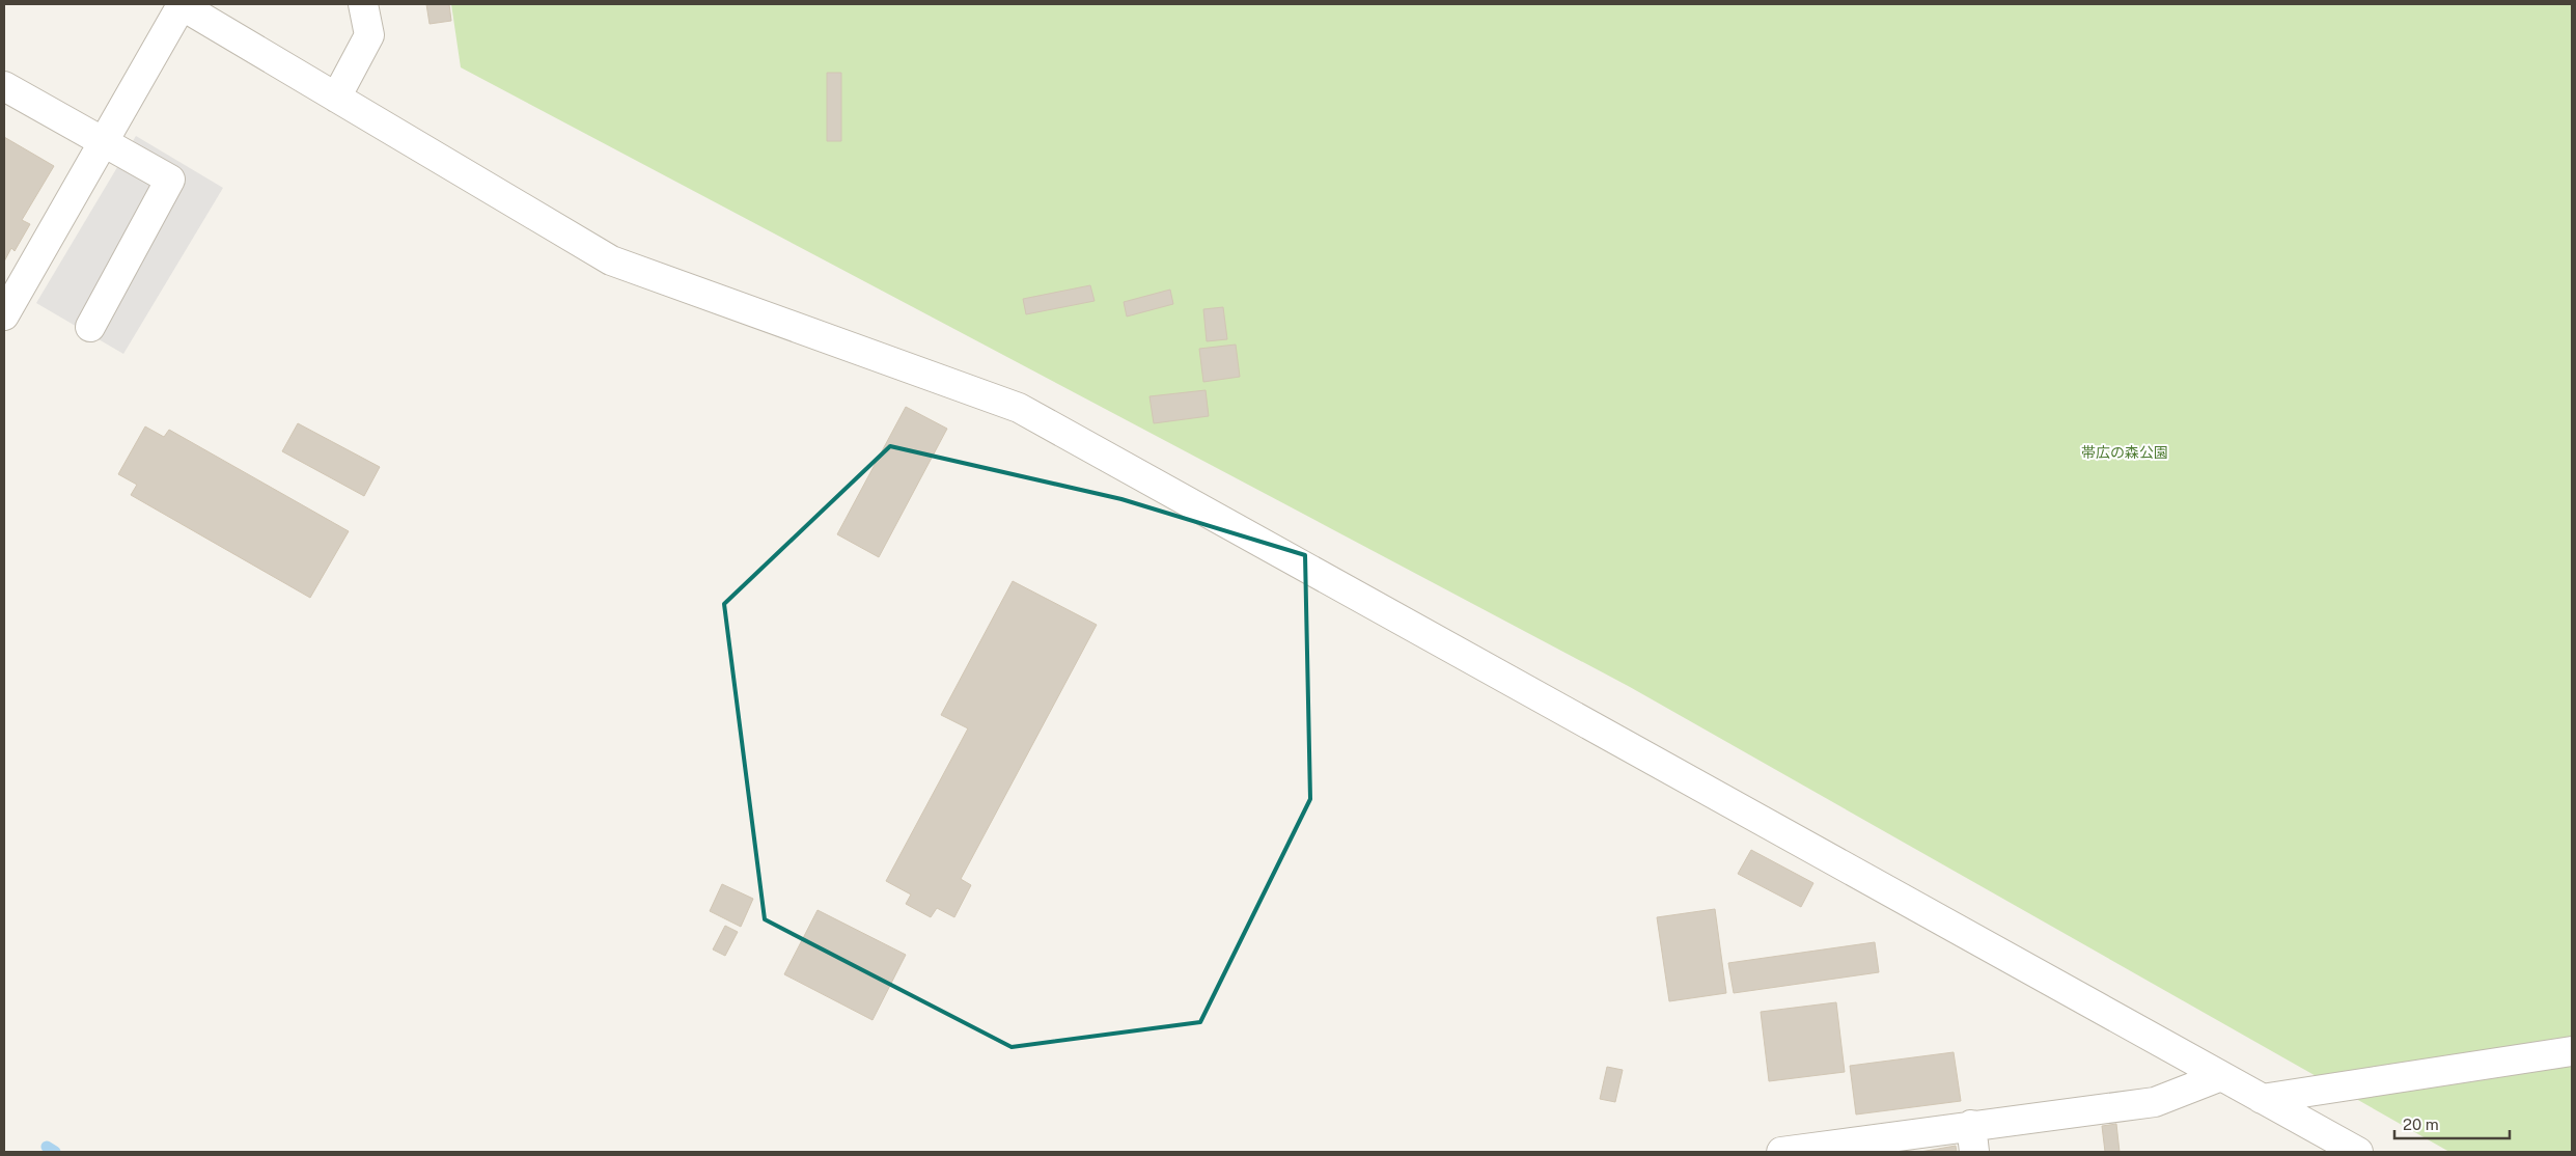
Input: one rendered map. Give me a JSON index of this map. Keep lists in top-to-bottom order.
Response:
{
  "parks": ["帯広の森公園"],
  "scale_bar": "20 m"
}
